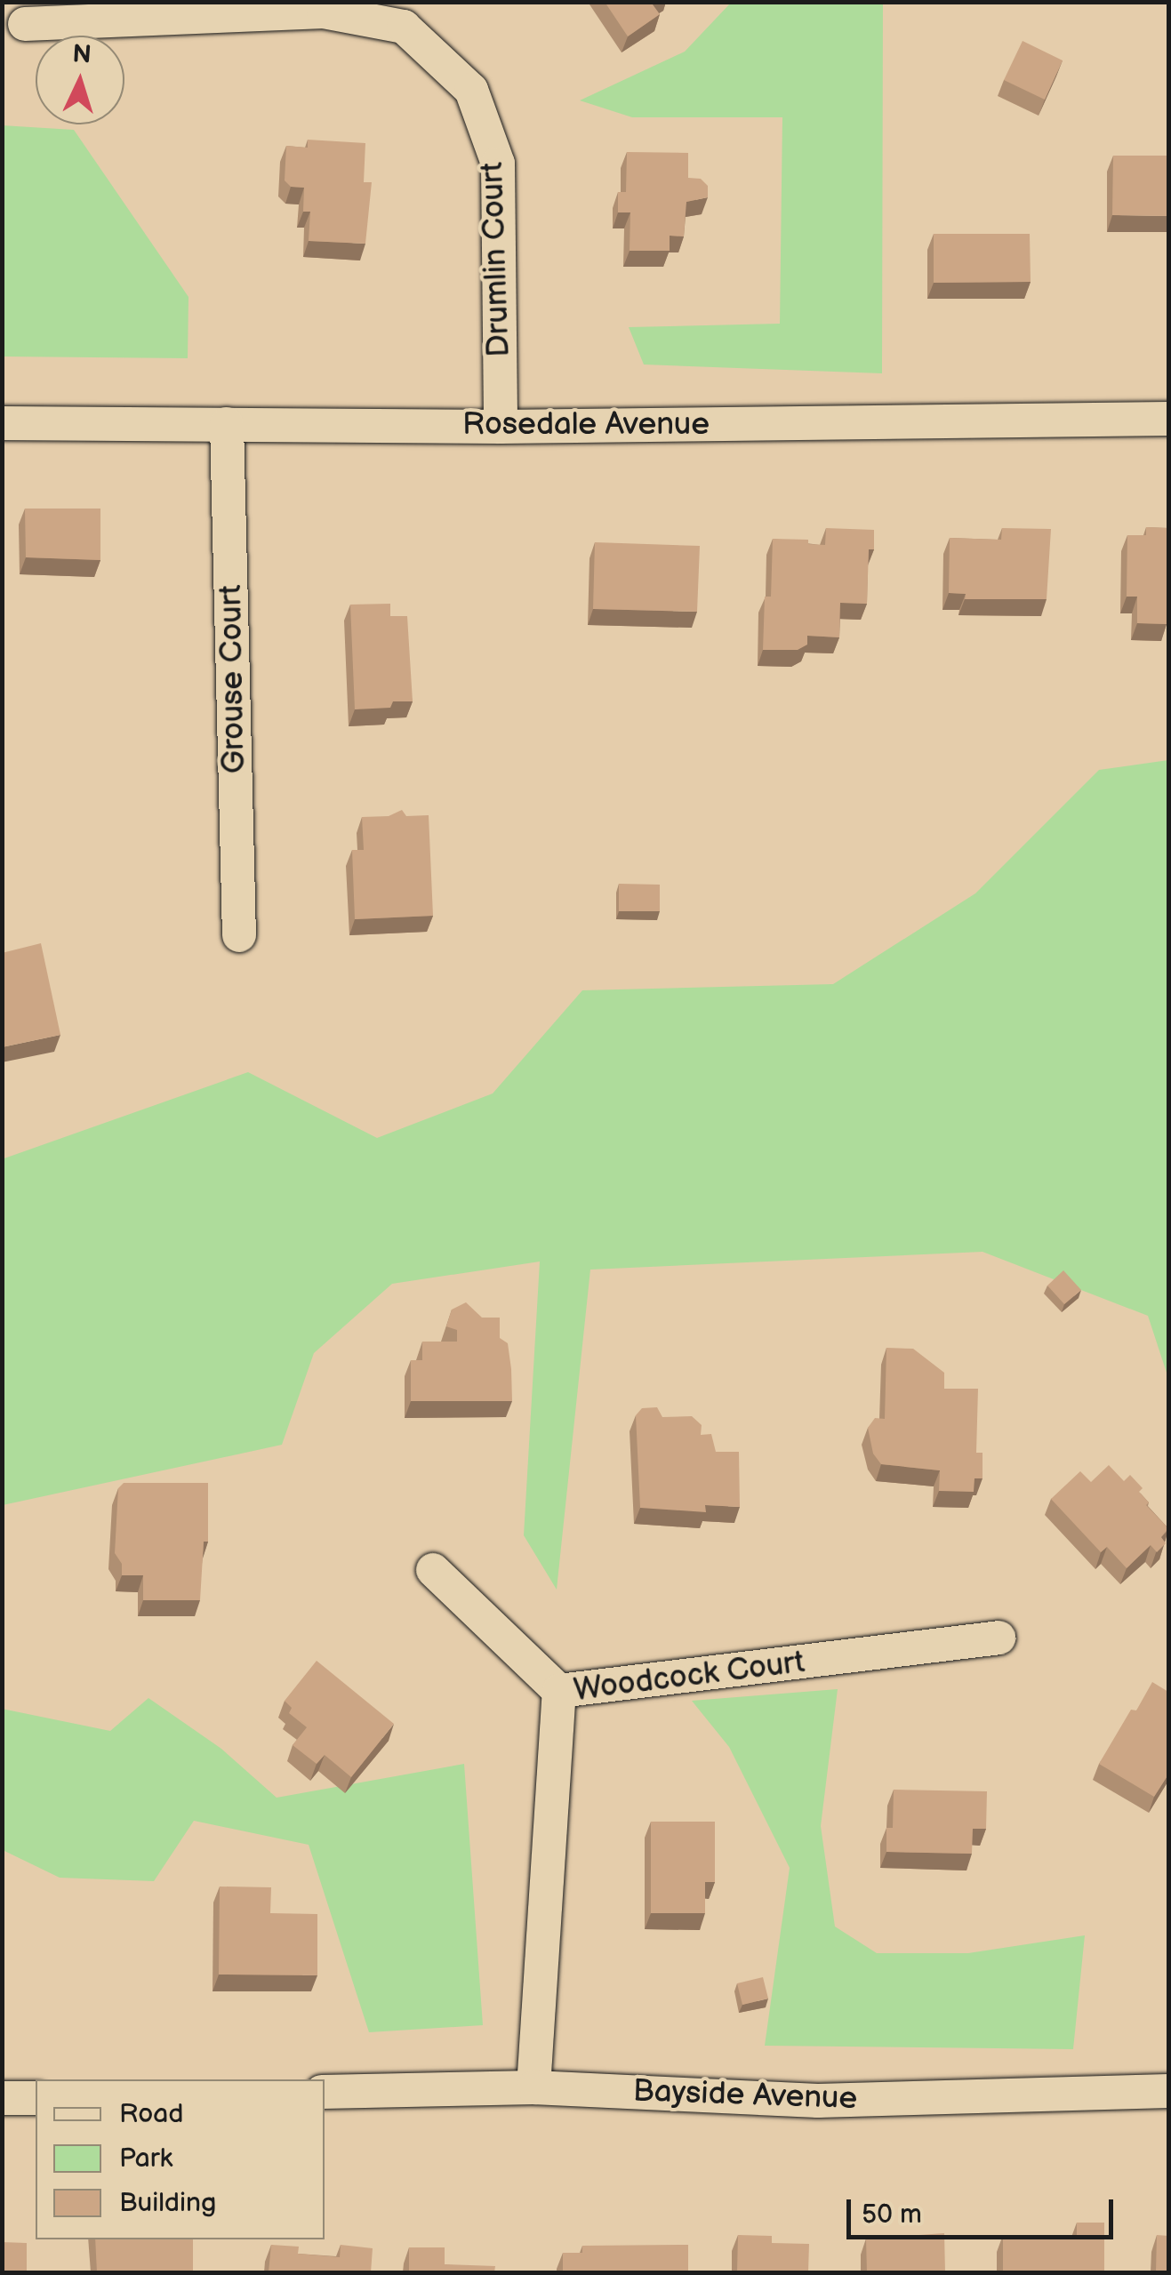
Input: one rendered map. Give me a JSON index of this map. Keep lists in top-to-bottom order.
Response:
{
  "streets": {
    "street": [
      "Drumlin Court",
      "Rosedale Avenue",
      "Grouse Court",
      "Woodcock Court",
      "Bayside Avenue"
    ]
  },
  "crossings": [
    ["Drumlin Court", "Rosedale Avenue"],
    ["Rosedale Avenue", "Grouse Court"],
    ["Woodcock Court", "Bayside Avenue"]
  ],
  "legend": ["Road", "Park", "Building"],
  "scale_bar": "50 m",
  "north": "top"
}
